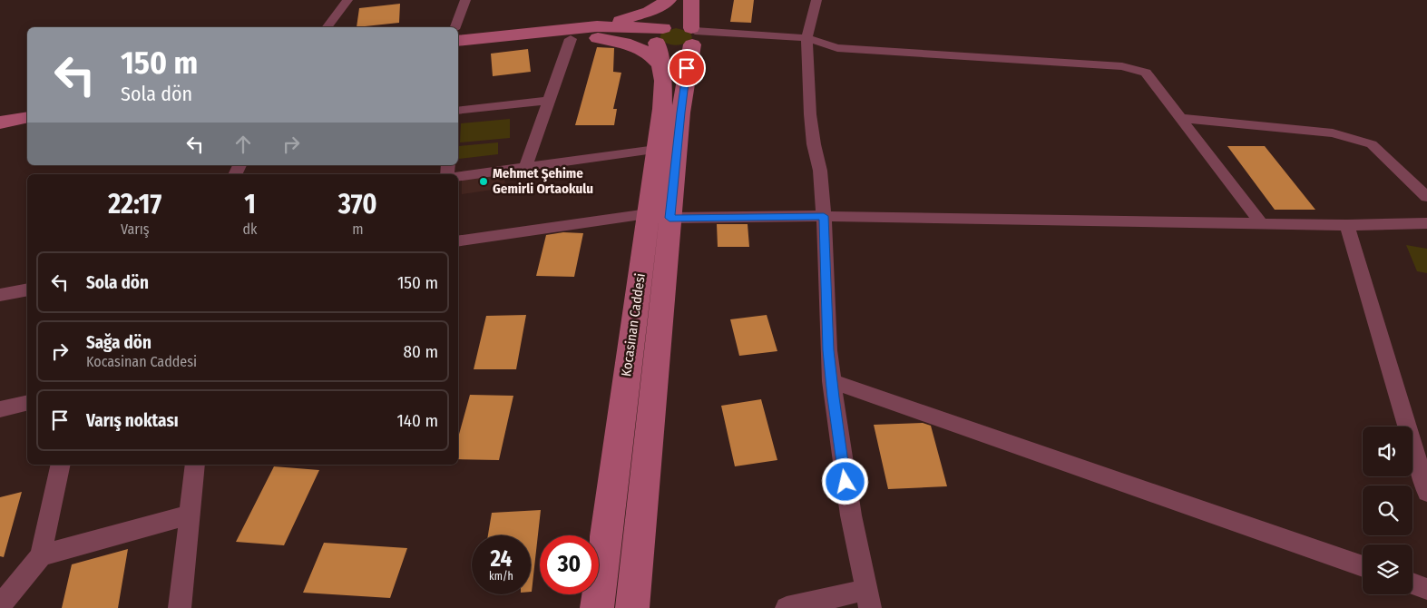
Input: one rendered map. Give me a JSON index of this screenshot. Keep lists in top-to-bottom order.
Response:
{
  "streets": {
    "main road": ["Kocasinan Caddesi"]
  },
  "places": ["Mehmet Şehime Gemirli Ortaokulu"],
  "page": {
    "turn": ["150 m", "Sola dön"],
    "eta": [
      "22:17",
      "Varış",
      "1",
      "dk",
      "370",
      "m"
    ],
    "list": [
      {
        "name": "Sola dön",
        "value": "150 m"
      },
      {
        "name": "Sağa dön",
        "note": "Kocasinan Caddesi",
        "value": "80 m"
      },
      {
        "name": "Varış noktası",
        "value": "140 m"
      }
    ],
    "speed": "24 km/h",
    "limit": "30"
  }
}
